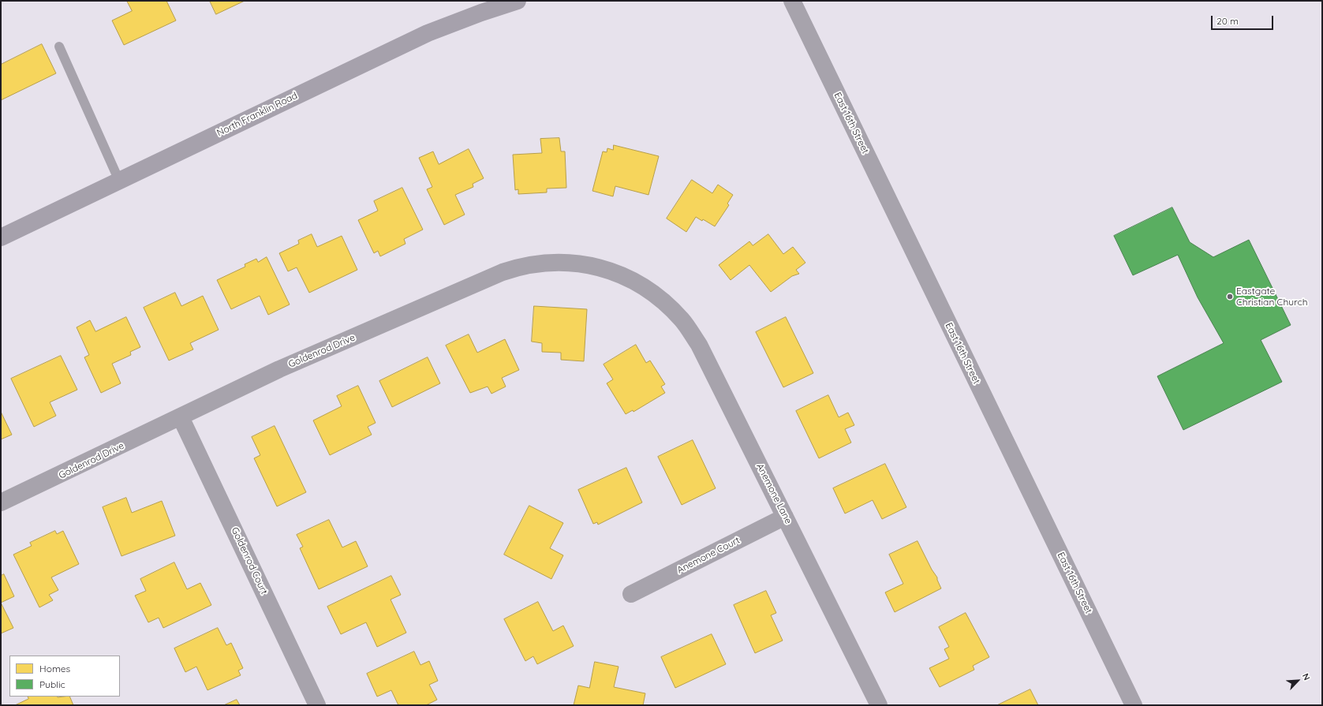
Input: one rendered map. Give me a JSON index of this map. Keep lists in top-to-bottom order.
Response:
{
  "streets": {
    "main road": ["North Franklin Road"],
    "street": [
      "East 16th Street",
      "Goldenrod Drive",
      "Anemone Lane",
      "Anemone Court",
      "Goldenrod Court"
    ]
  },
  "crossings": [
    ["Goldenrod Drive", "Anemone Lane"],
    ["Goldenrod Drive", "Goldenrod Court"],
    ["Anemone Lane", "Anemone Court"]
  ],
  "places": ["Eastgate Christian Church"],
  "legend": ["Homes", "Public"],
  "scale_bar": "20 m",
  "north": "top right"
}
